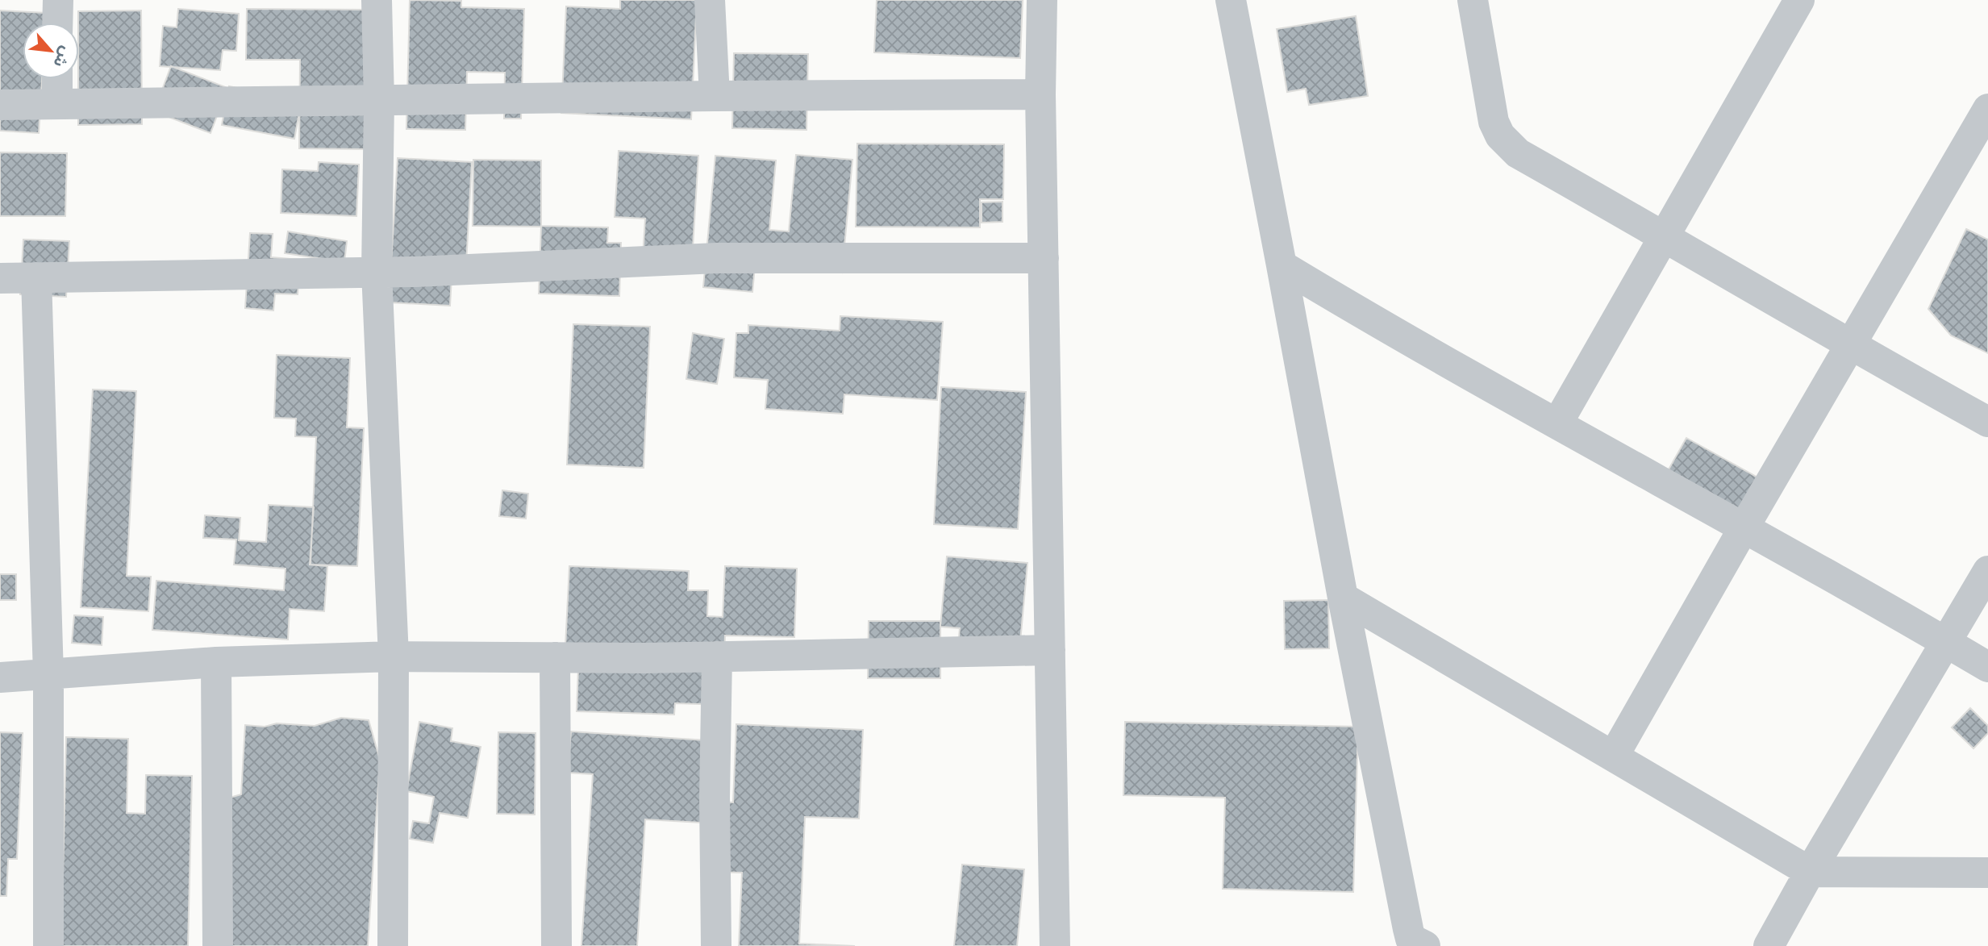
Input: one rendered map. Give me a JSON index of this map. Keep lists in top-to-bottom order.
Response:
{
  "north": "bottom right"
}
